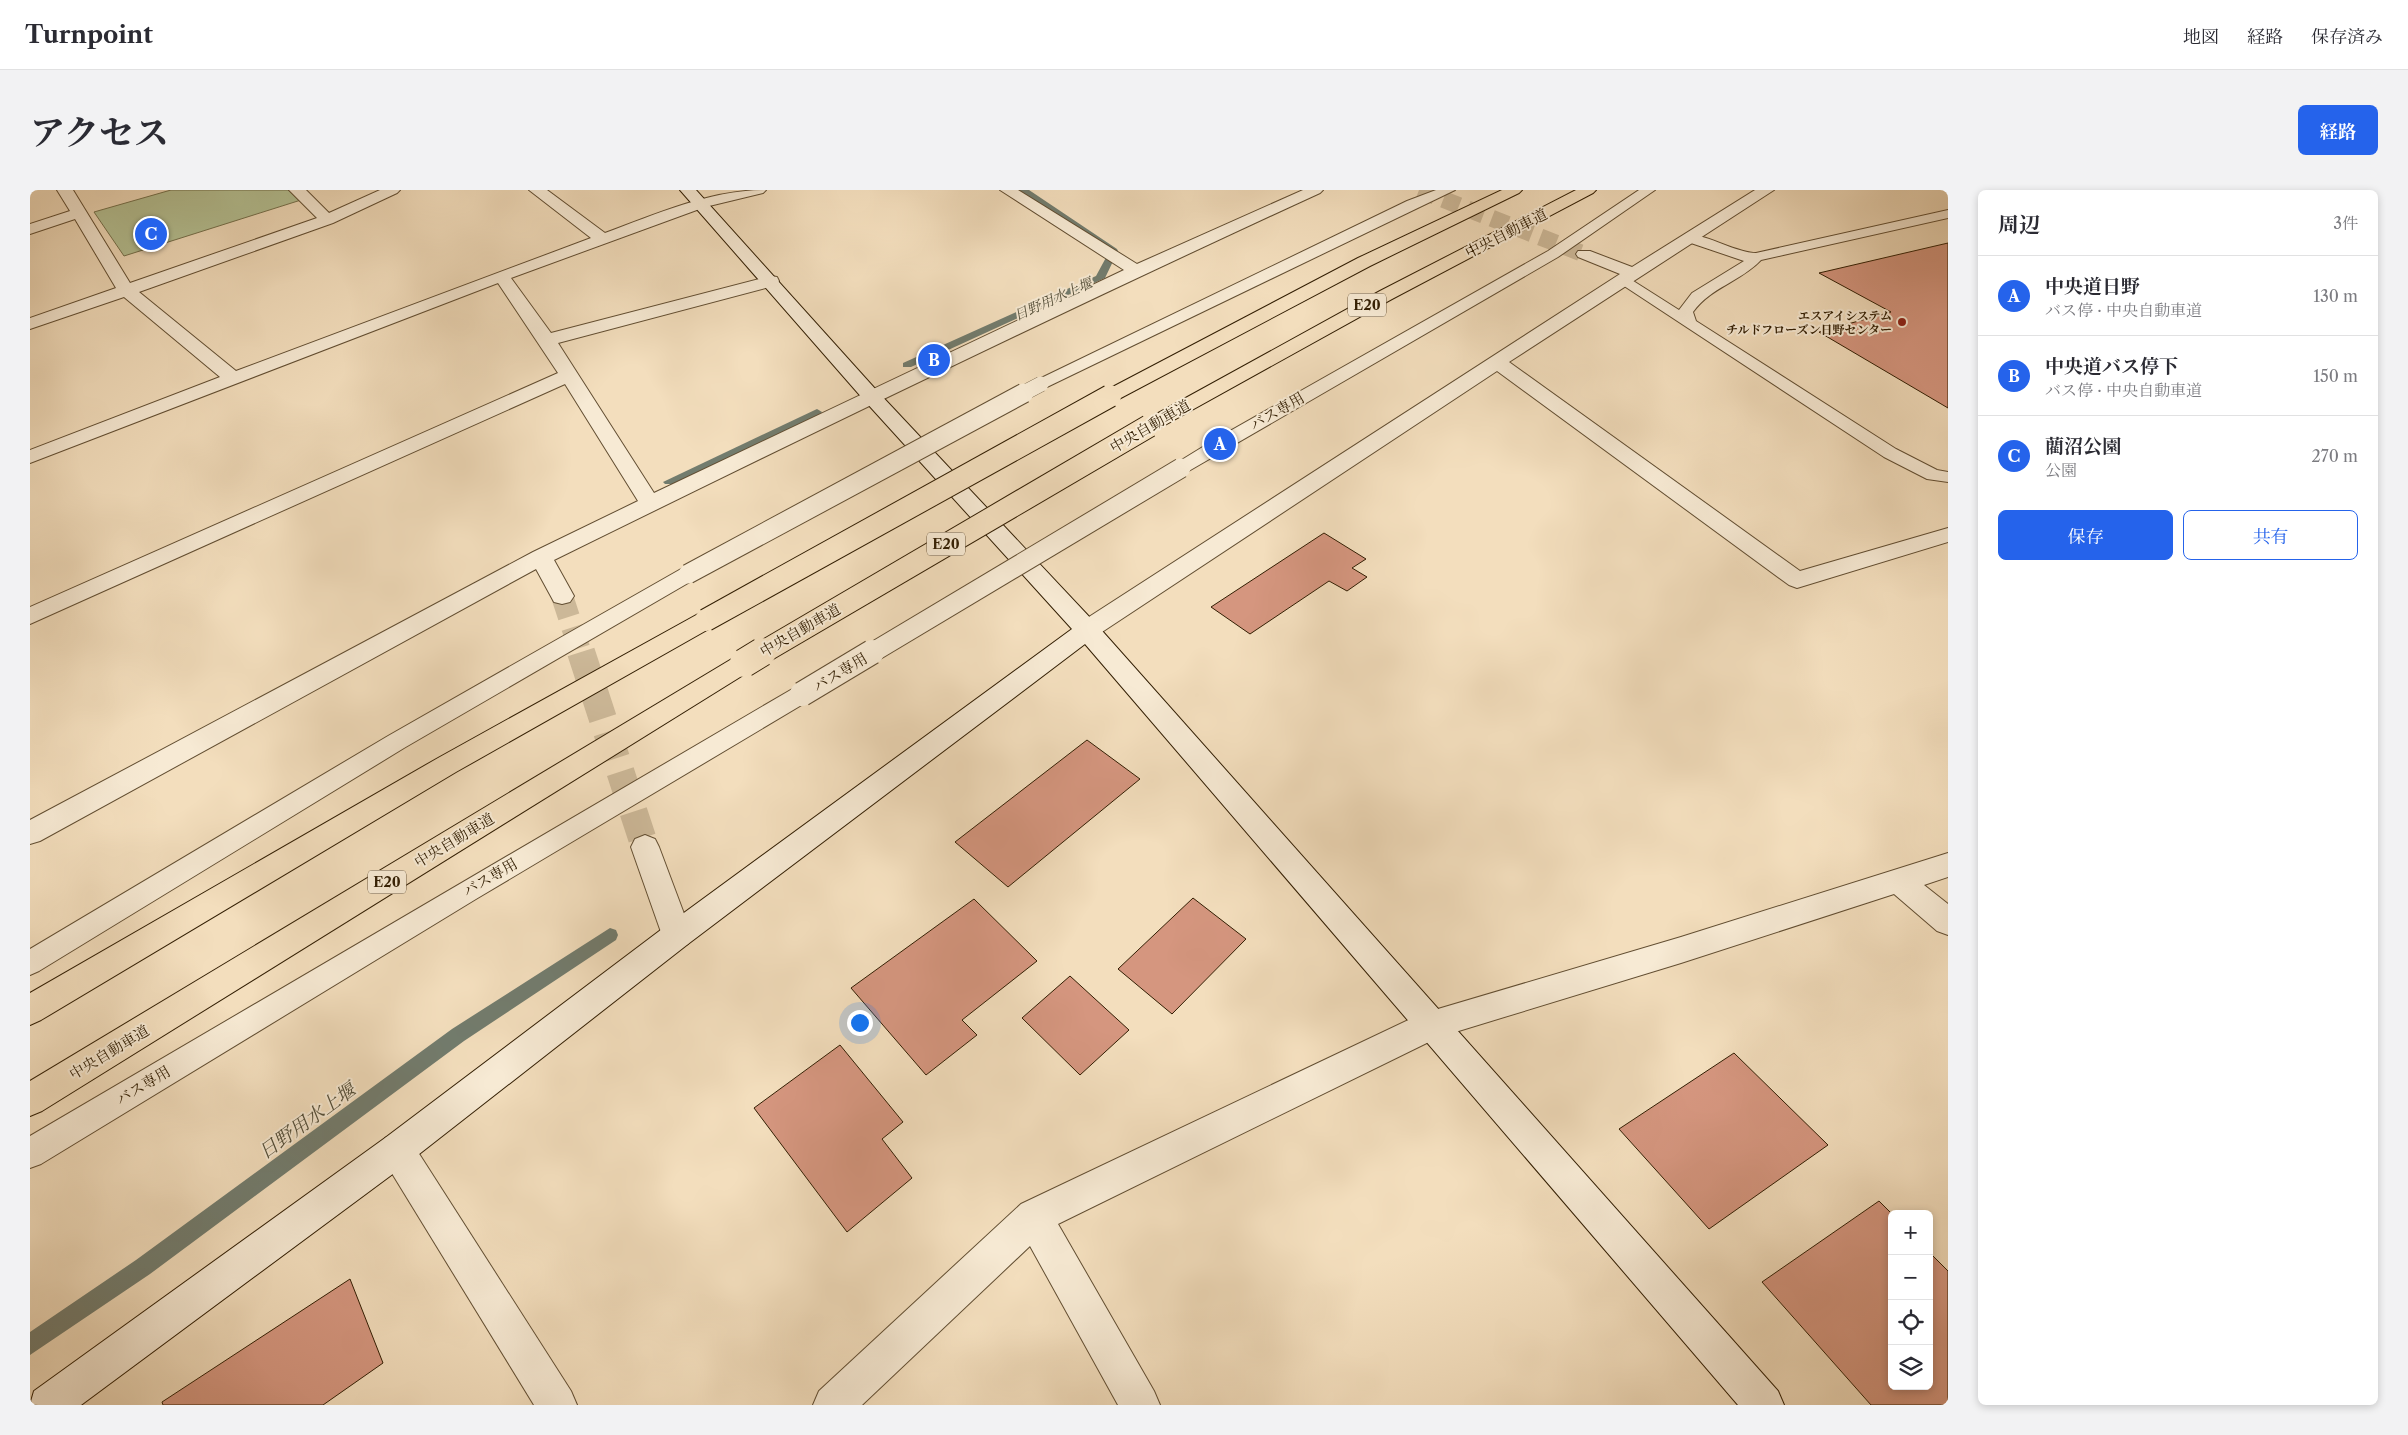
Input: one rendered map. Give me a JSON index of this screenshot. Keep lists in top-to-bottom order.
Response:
{
  "streets": {
    "highway": ["中央自動車道", "E20"],
    "lane": ["バス専用"]
  },
  "water": ["日野用水上堰"],
  "places": ["エスアイシステム チルドフローズン日野センター"],
  "page": {
    "header": "Turnpoint",
    "nav": ["地図", "経路", "保存済み"],
    "title": "アクセス",
    "buttons": [
      "経路",
      ["保存", "共有"]
    ],
    "heading": ["周辺", "3件"],
    "pins": ["C", "B", "A"],
    "list": [
      {
        "mark": "A",
        "name": "中央道日野",
        "note": "バス停 · 中央自動車道",
        "value": "130 m"
      },
      {
        "mark": "B",
        "name": "中央道バス停下",
        "note": "バス停 · 中央自動車道",
        "value": "150 m"
      },
      {
        "mark": "C",
        "name": "藺沼公園",
        "note": "公園",
        "value": "270 m"
      }
    ],
    "map_buttons": ["+", "−"]
  }
}
